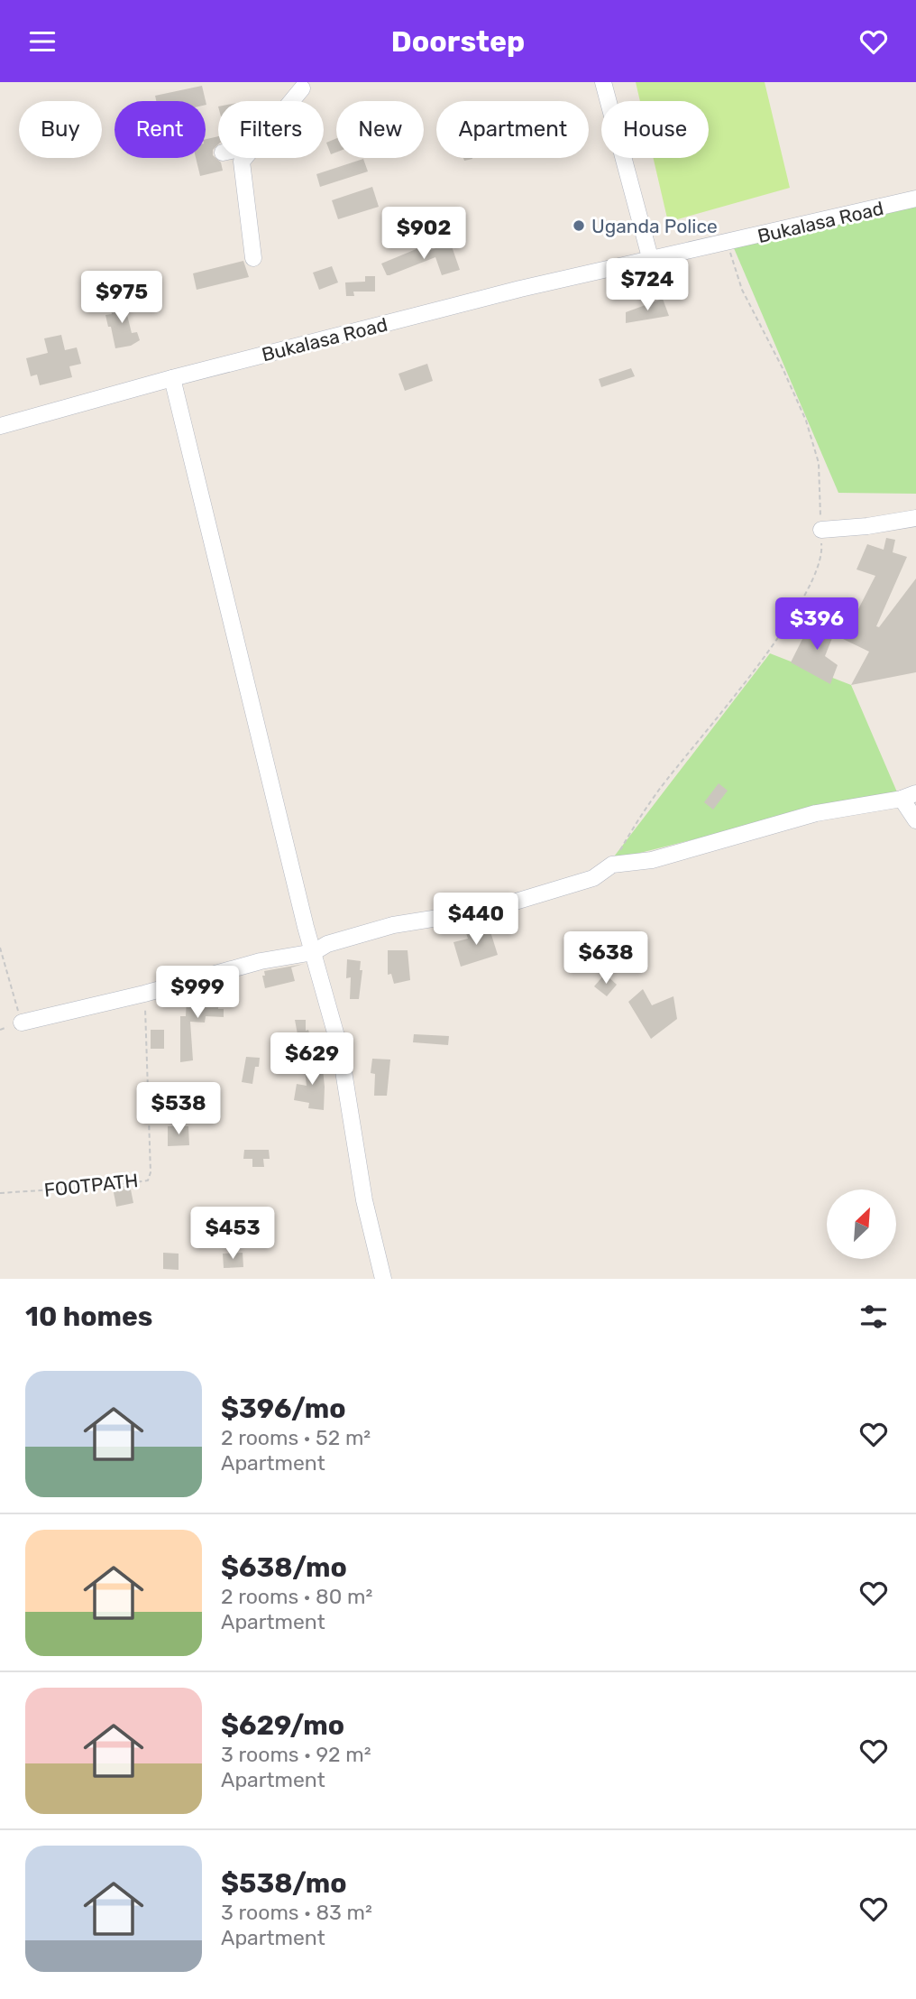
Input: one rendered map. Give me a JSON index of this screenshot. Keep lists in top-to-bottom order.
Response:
{
  "streets": {
    "street": ["Bukalasa Road"],
    "path": ["FOOTPATH"]
  },
  "places": ["Uganda Police"],
  "north": "top right",
  "page": {
    "header": "Doorstep",
    "chip": [
      "Buy",
      "Rent",
      "Filters",
      "New",
      "Apartment",
      "House"
    ],
    "price": [
      "$902",
      "$724",
      "$975",
      "$396",
      "$440",
      "$638",
      "$999",
      "$629",
      "$538",
      "$453"
    ],
    "heading": "10 homes",
    "list": [
      {
        "name": "$396/mo",
        "note": "2 rooms · 52 m² · Apartment"
      },
      {
        "name": "$638/mo",
        "note": "2 rooms · 80 m² · Apartment"
      },
      {
        "name": "$629/mo",
        "note": "3 rooms · 92 m² · Apartment"
      },
      {
        "name": "$538/mo",
        "note": "3 rooms · 83 m² · Apartment"
      }
    ]
  }
}
